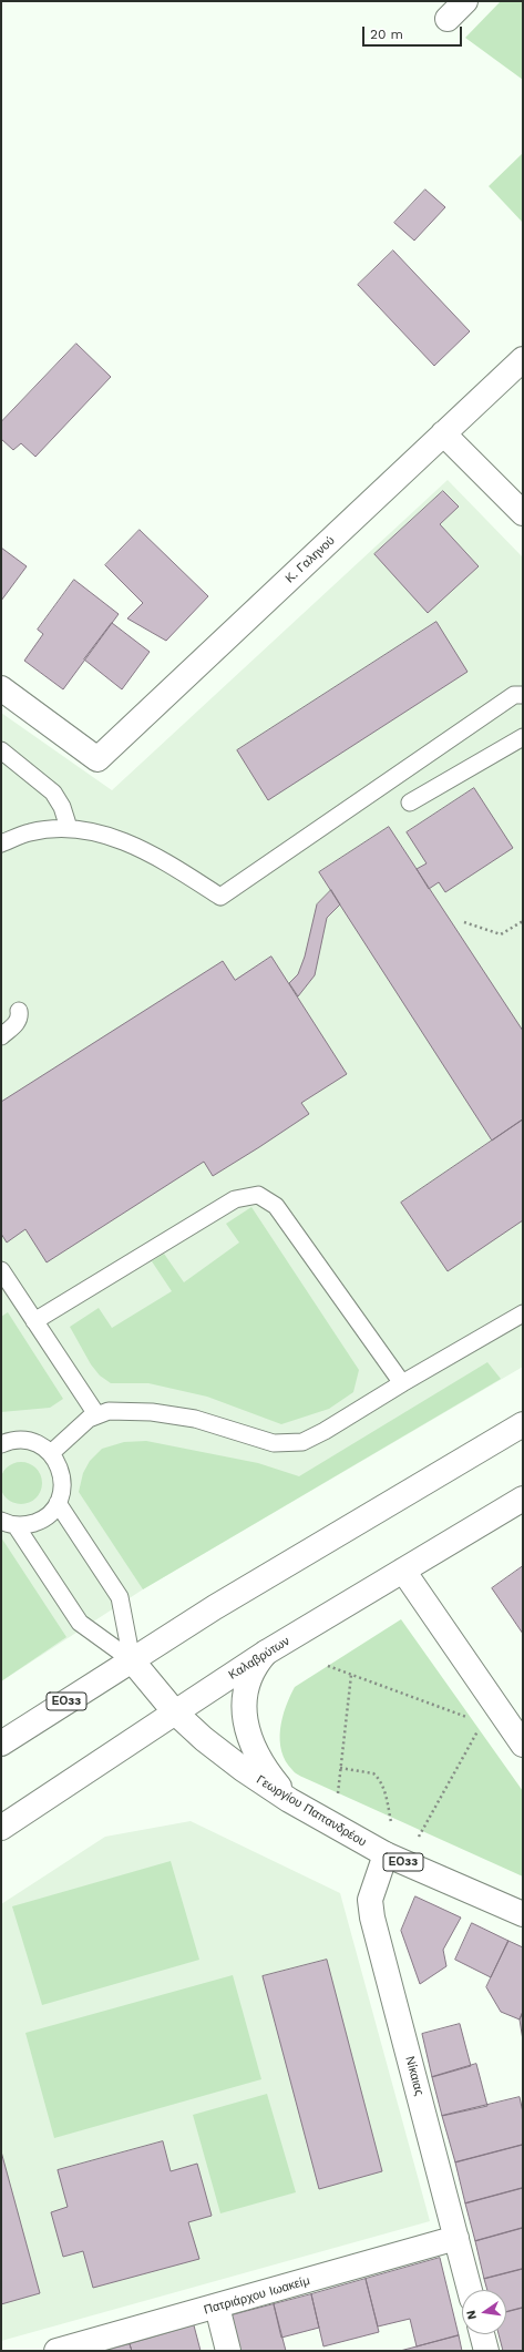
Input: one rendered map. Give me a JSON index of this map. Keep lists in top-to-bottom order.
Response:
{
  "streets": {
    "street": [
      "Κ. Γαληνού",
      "Καλαβρύτων",
      "ΕΟ33",
      "Γεωργίου Παπανδρέου",
      "Νίκαιας",
      "Πατριάρχου Ιωακείμ"
    ]
  },
  "crossings": [
    ["Καλαβρύτων", "Γεωργίου Παπανδρέου"],
    ["ΕΟ33", "Γεωργίου Παπανδρέου"],
    ["Γεωργίου Παπανδρέου", "Νίκαιας"],
    ["Νίκαιας", "Πατριάρχου Ιωακείμ"]
  ],
  "scale_bar": "20 m",
  "north": "left"
}
